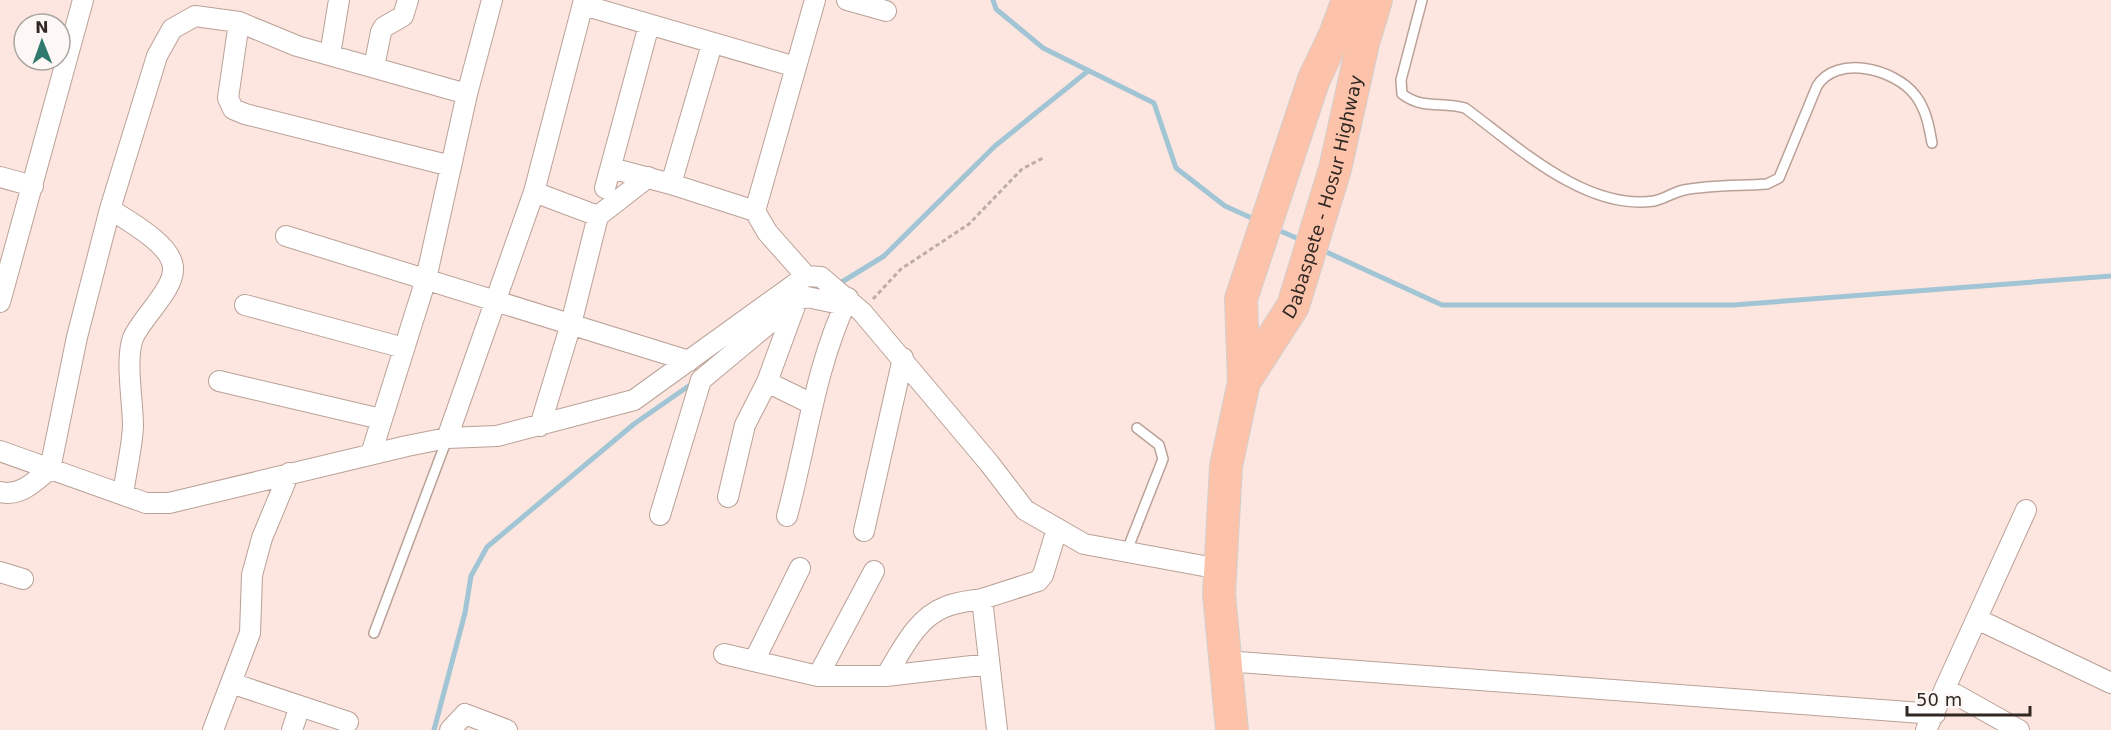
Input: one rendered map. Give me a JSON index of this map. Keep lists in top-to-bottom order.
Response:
{
  "streets": {
    "highway": ["Dabaspete - Hosur Highway"]
  },
  "scale_bar": "50 m",
  "north": "top"
}
